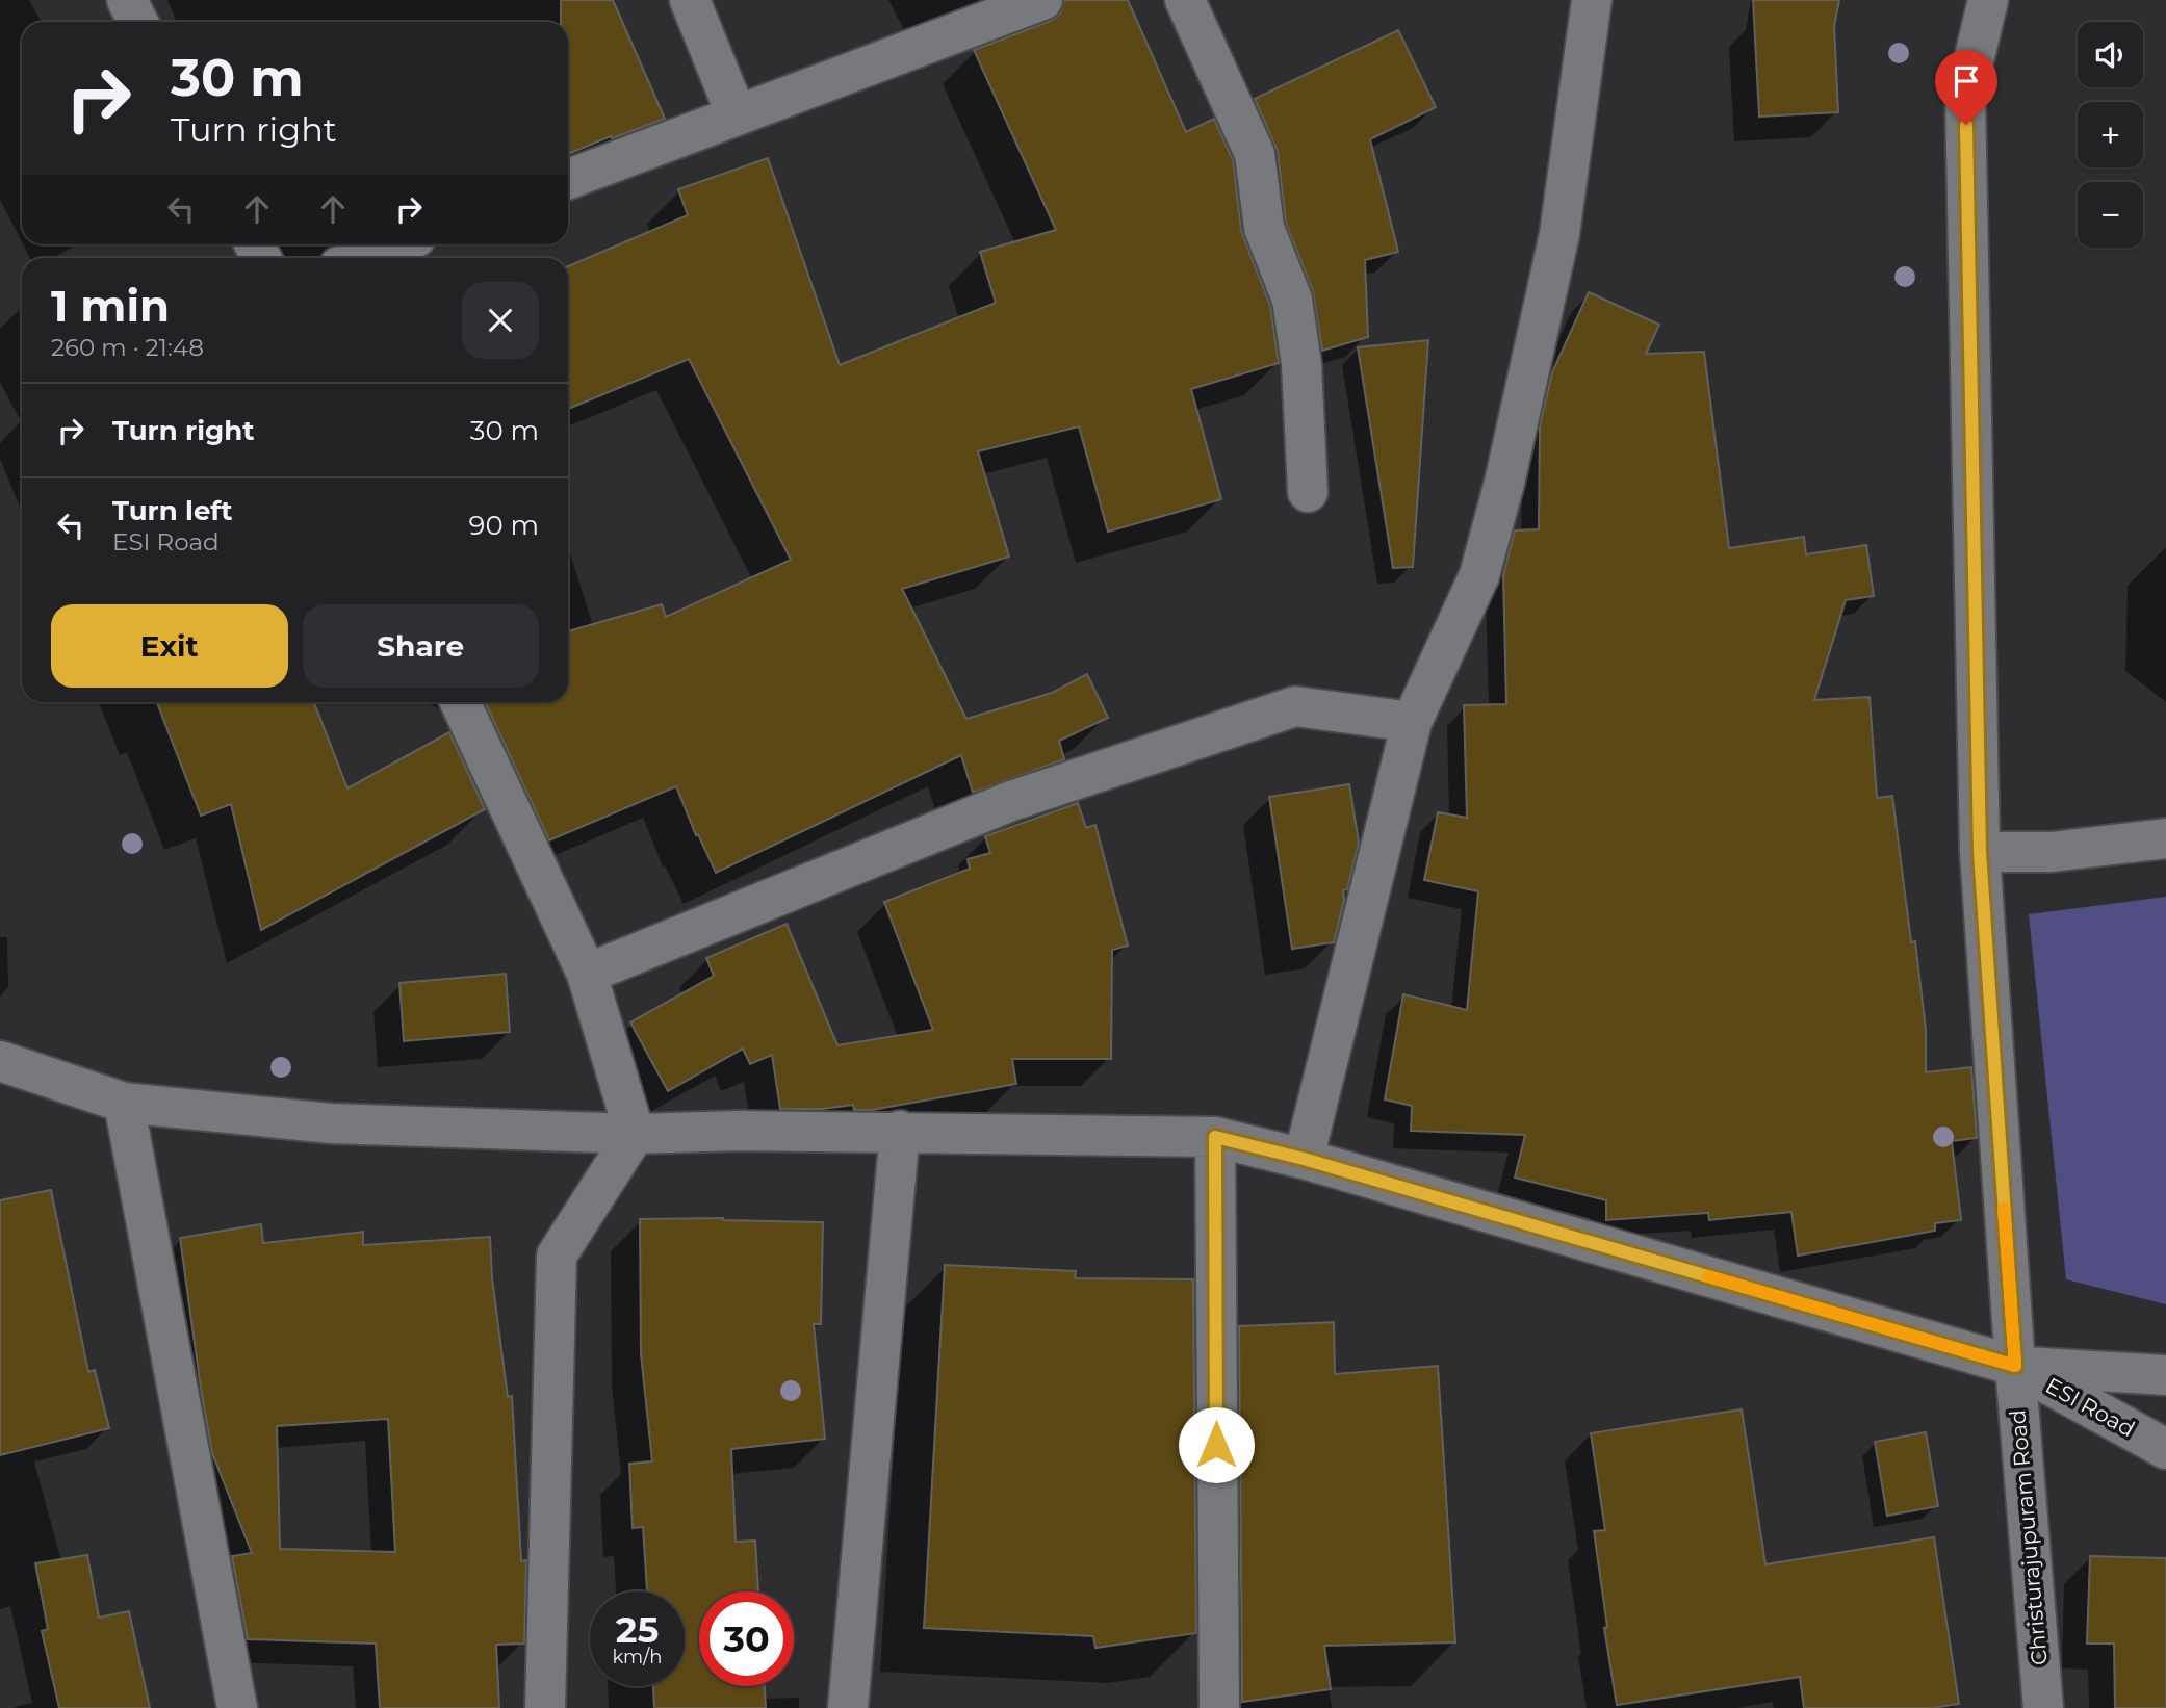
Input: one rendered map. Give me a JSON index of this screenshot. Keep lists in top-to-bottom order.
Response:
{
  "streets": {
    "street": ["ESI Road", "Christurajupuram Road"]
  },
  "crossings": [
    ["ESI Road", "Christurajupuram Road"]
  ],
  "page": {
    "map_buttons": ["+", "−"],
    "turn": ["30 m", "Turn right"],
    "heading": ["1 min", "260 m · 21:48"],
    "list": [
      {
        "name": "Turn right",
        "value": "30 m"
      },
      {
        "name": "Turn left",
        "note": "ESI Road",
        "value": "90 m"
      }
    ],
    "buttons": ["Exit", "Share"],
    "speed": "25 km/h",
    "limit": "30"
  }
}
